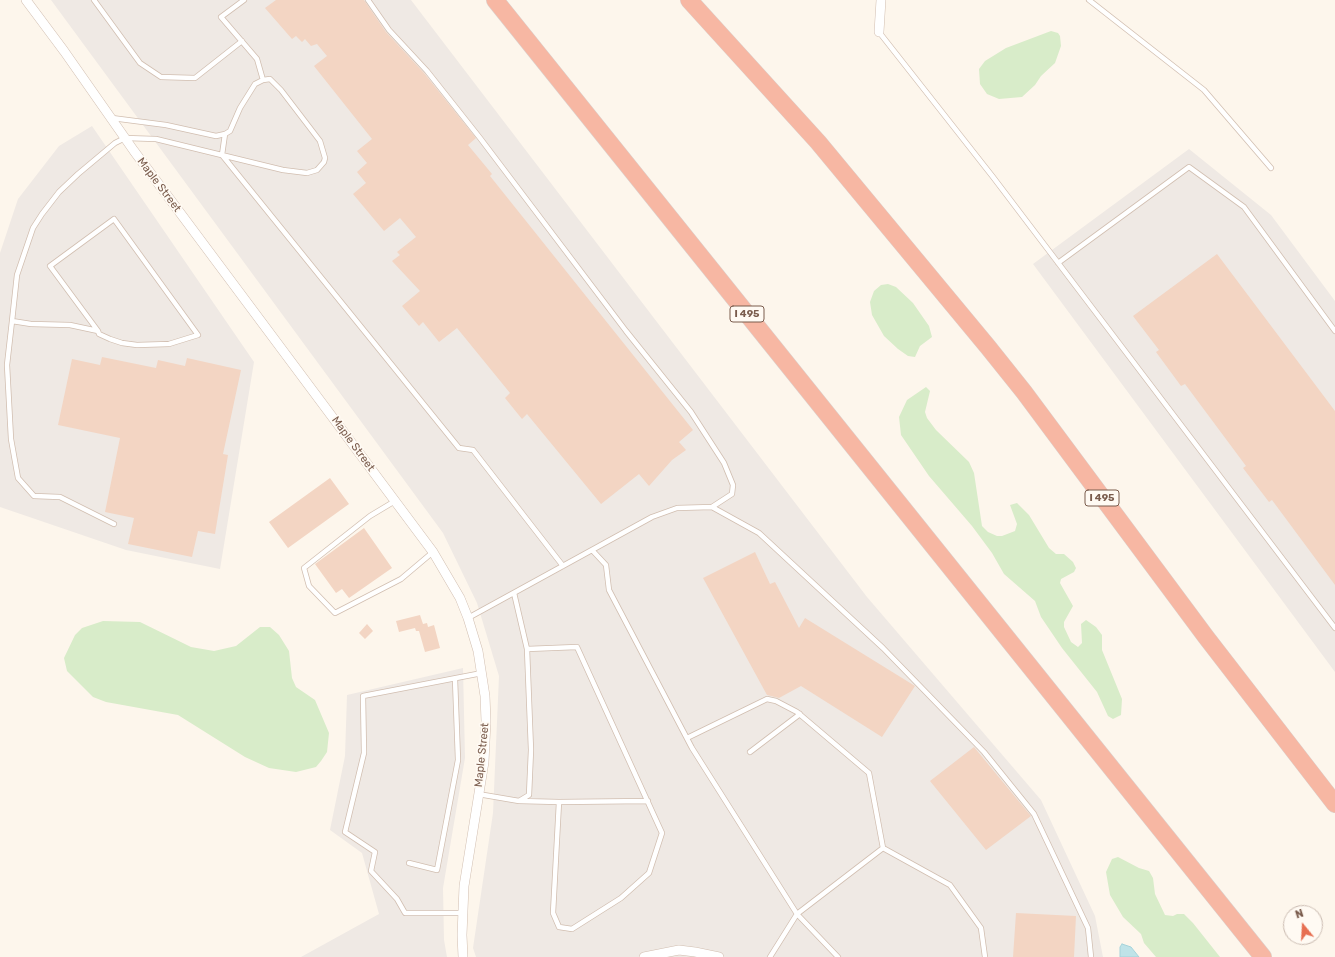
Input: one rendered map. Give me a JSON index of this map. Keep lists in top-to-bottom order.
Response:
{
  "streets": {
    "highway": ["I 495"],
    "street": ["Maple Street"]
  },
  "north": "top"
}
